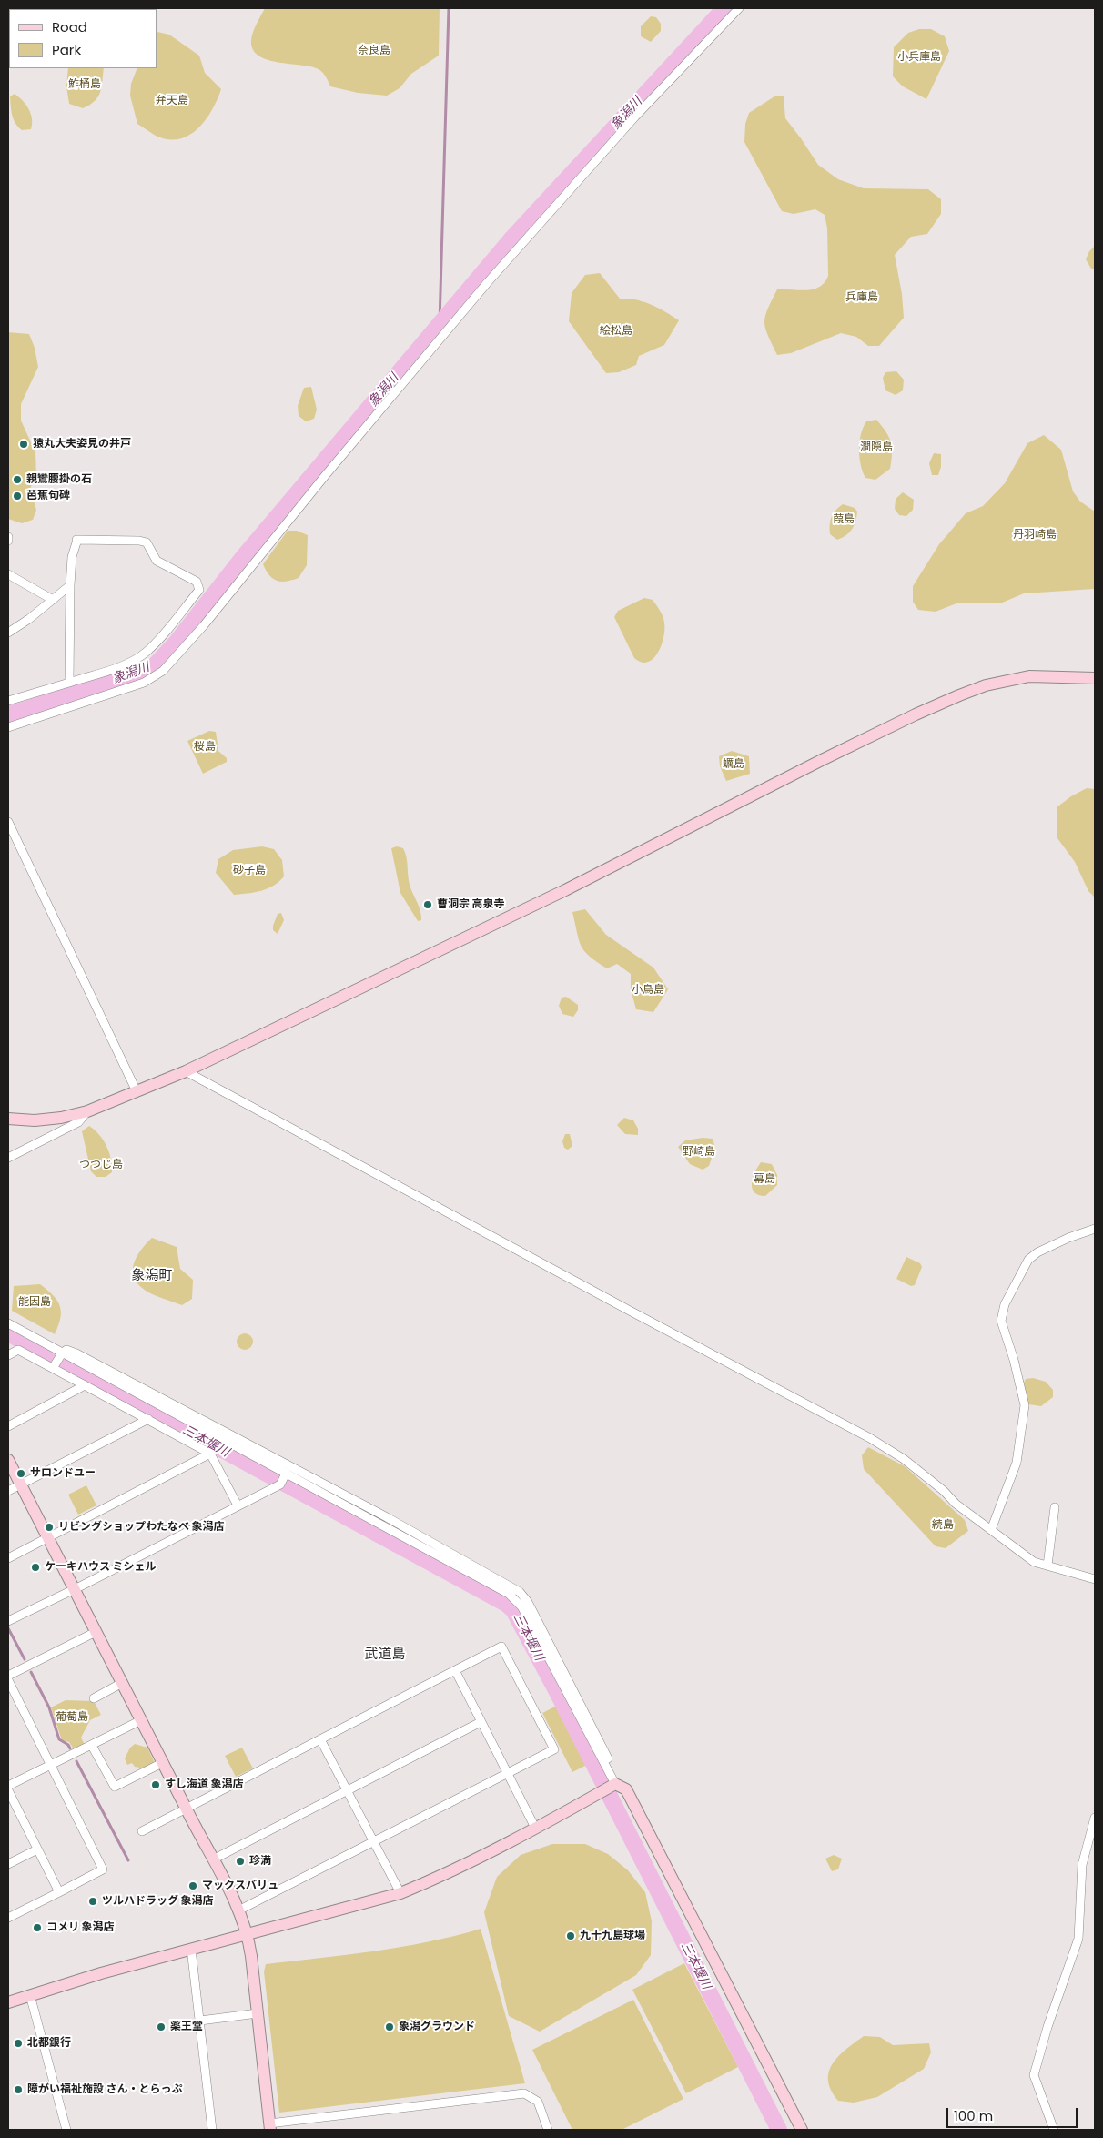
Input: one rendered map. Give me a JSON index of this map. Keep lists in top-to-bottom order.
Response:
{
  "districts": ["象潟町", "武道島"],
  "water": ["象潟川", "三本堰川"],
  "parks": [
    "奈良島",
    "小兵庫島",
    "鮓桶島",
    "弁天島",
    "兵庫島",
    "絵松島",
    "澗隠島",
    "葭島",
    "丹羽崎島",
    "桜島",
    "蠣島",
    "砂子島",
    "小鳥島",
    "野崎島",
    "つつじ島",
    "幕島",
    "能因島",
    "続島",
    "葡萄島"
  ],
  "places": [
    "猿丸大夫姿見の井戸",
    "親鸞腰掛の石",
    "芭蕉句碑",
    "曹洞宗 高泉寺",
    "サロンドユー",
    "リビングショップわたなべ 象潟店",
    "ケーキハウス ミシェル",
    "すし海道 象潟店",
    "珍満",
    "マックスバリュ",
    "ツルハドラッグ 象潟店",
    "コメリ 象潟店",
    "九十九島球場",
    "薬王堂",
    "象潟グラウンド",
    "北都銀行",
    "障がい福祉施設 さん・とらっぷ"
  ],
  "legend": ["Road", "Park"],
  "scale_bar": "100 m"
}
